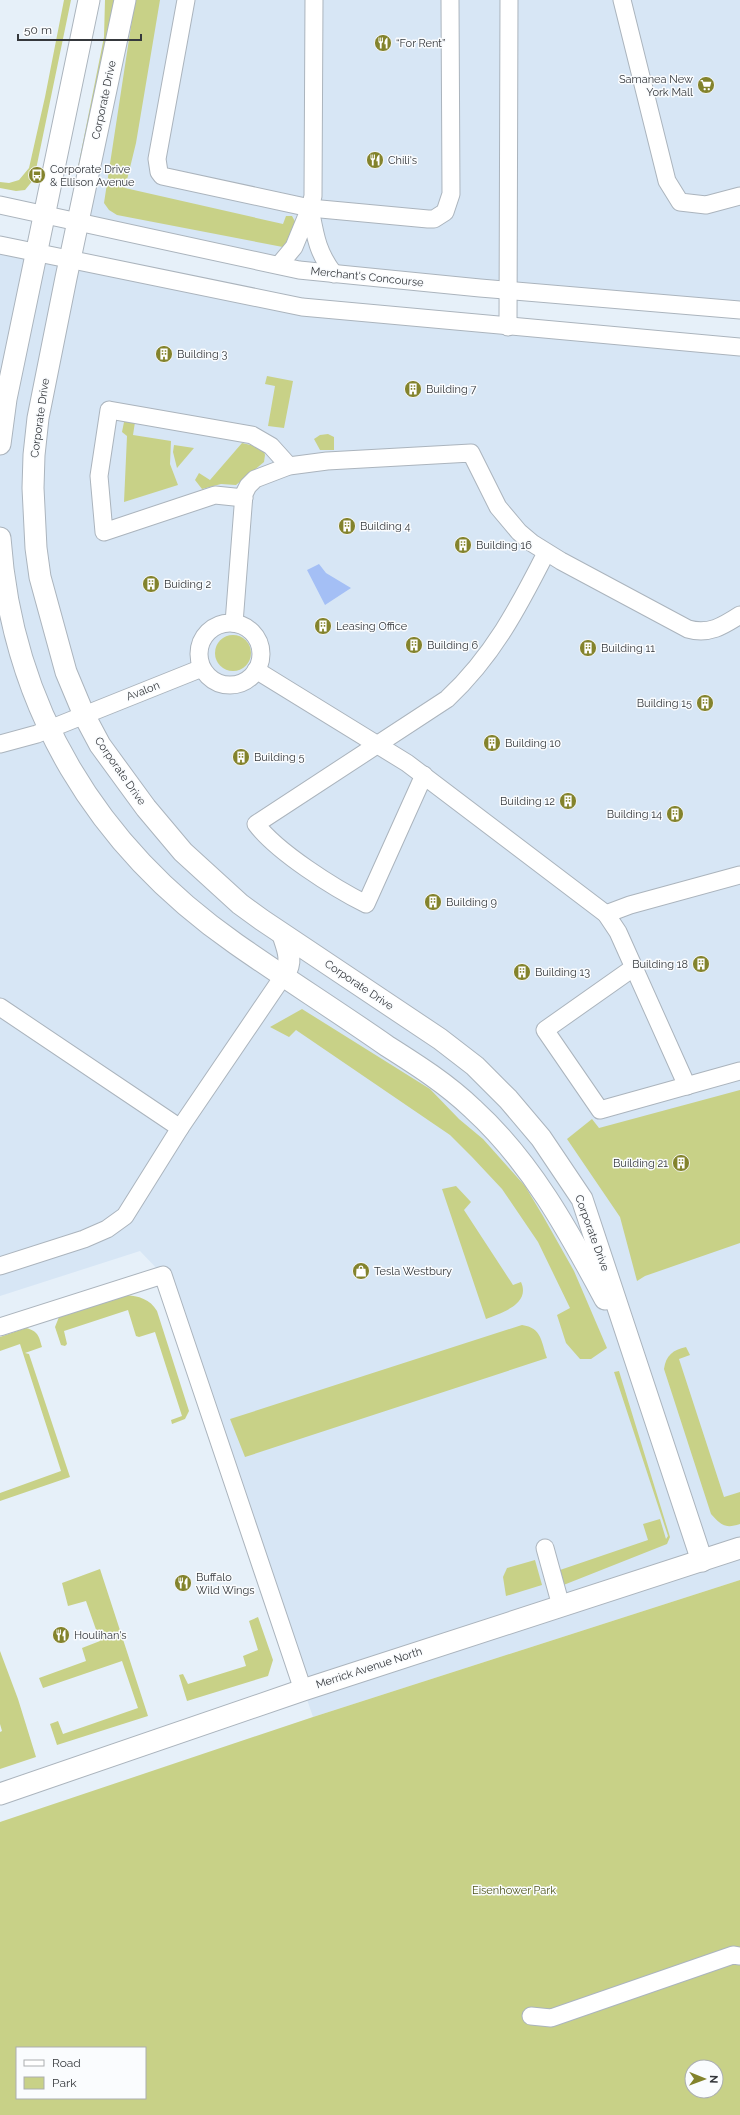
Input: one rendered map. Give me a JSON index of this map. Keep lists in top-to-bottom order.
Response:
{
  "streets": {
    "main road": ["Corporate Drive", "Merrick Avenue North"],
    "street": ["Merchant's Concourse", "Avalon"]
  },
  "crossings": [
    ["Corporate Drive", "Merchant's Concourse"],
    ["Corporate Drive", "Avalon"],
    ["Corporate Drive", "Merrick Avenue North"]
  ],
  "parks": ["Eisenhower Park"],
  "places": {
    "restaurant": [
      "“For Rent”",
      "Chili's",
      "Buffalo Wild Wings",
      "Houlihan's"
    ],
    "supermarket": ["Samanea New York Mall"],
    "bus stop": ["Corporate Drive & Ellison Avenue"],
    "building": [
      "Building 3",
      "Building 7",
      "Building 4",
      "Building 16",
      "Buiding 2",
      "Leasing Office",
      "Building 6",
      "Building 11",
      "Building 15",
      "Building 10",
      "Building 5",
      "Building 12",
      "Building 14",
      "Building 9",
      "Building 18",
      "Building 13",
      "Building 21"
    ],
    "shop": ["Tesla Westbury"]
  },
  "legend": ["Road", "Park"],
  "scale_bar": "50 m",
  "north": "right"
}
